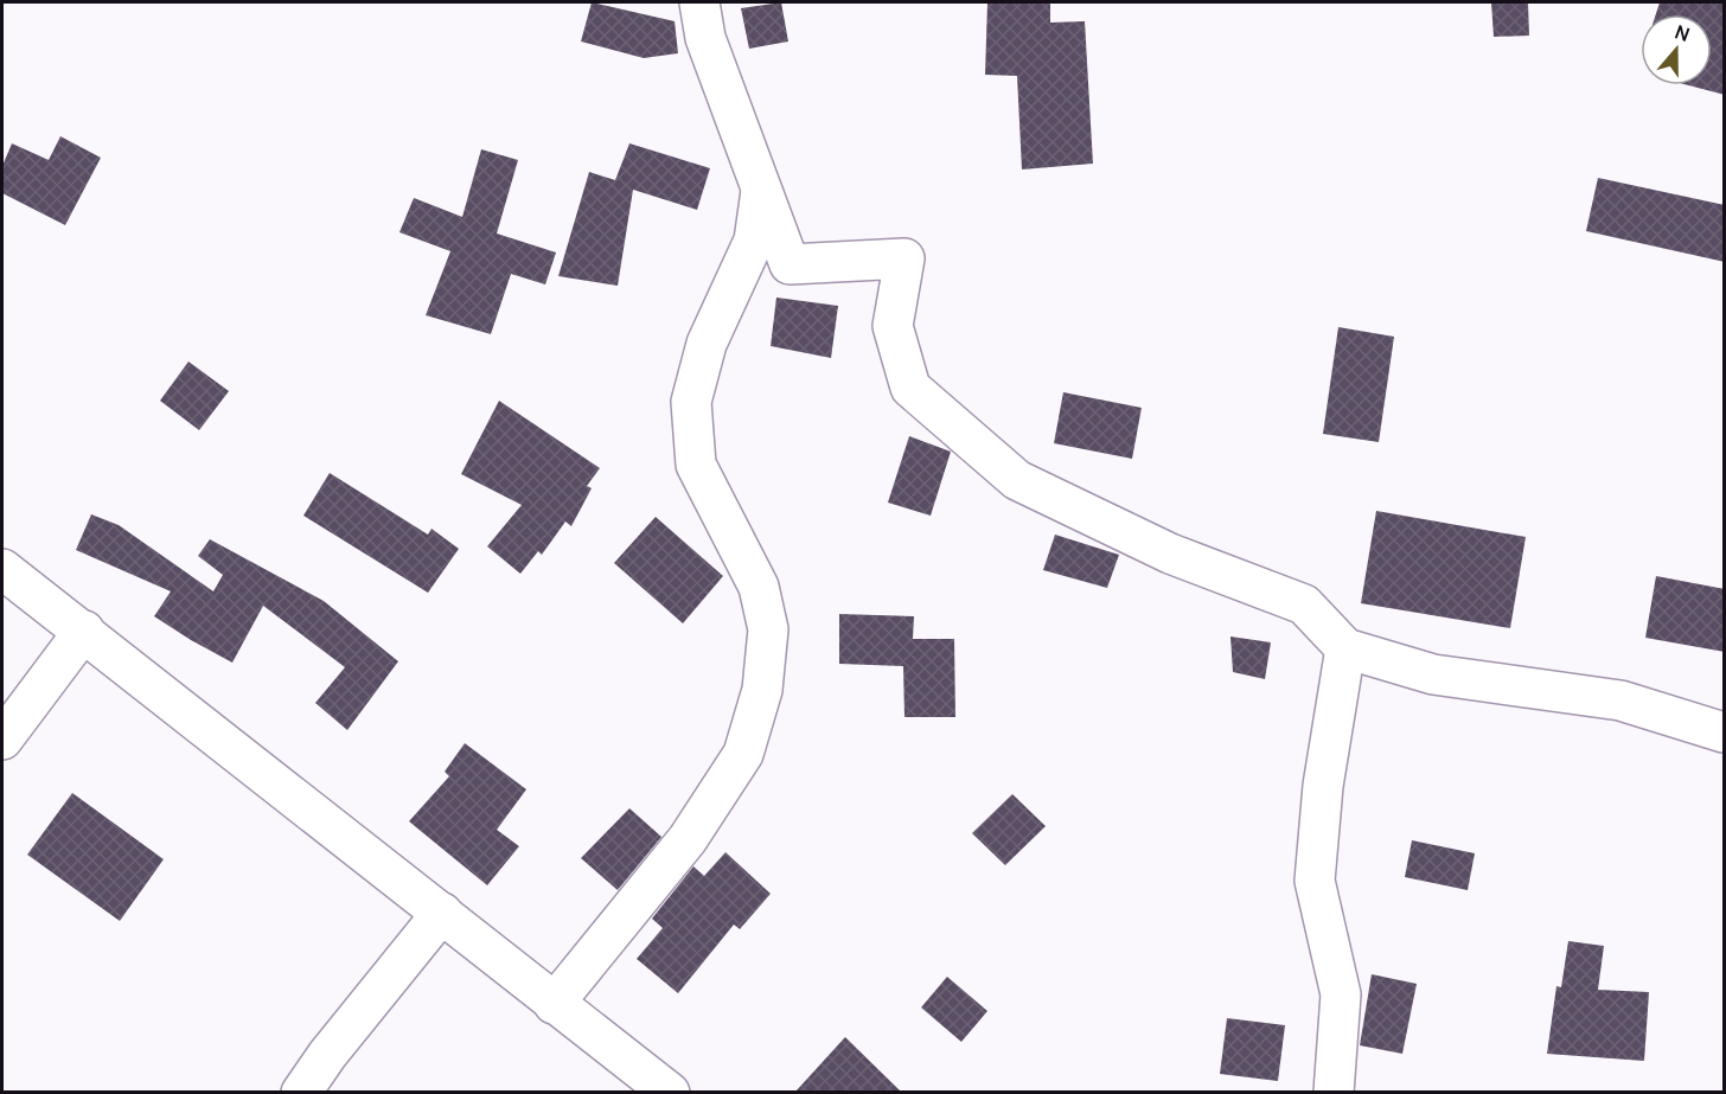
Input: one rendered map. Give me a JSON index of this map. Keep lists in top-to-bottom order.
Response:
{
  "north": "top"
}
